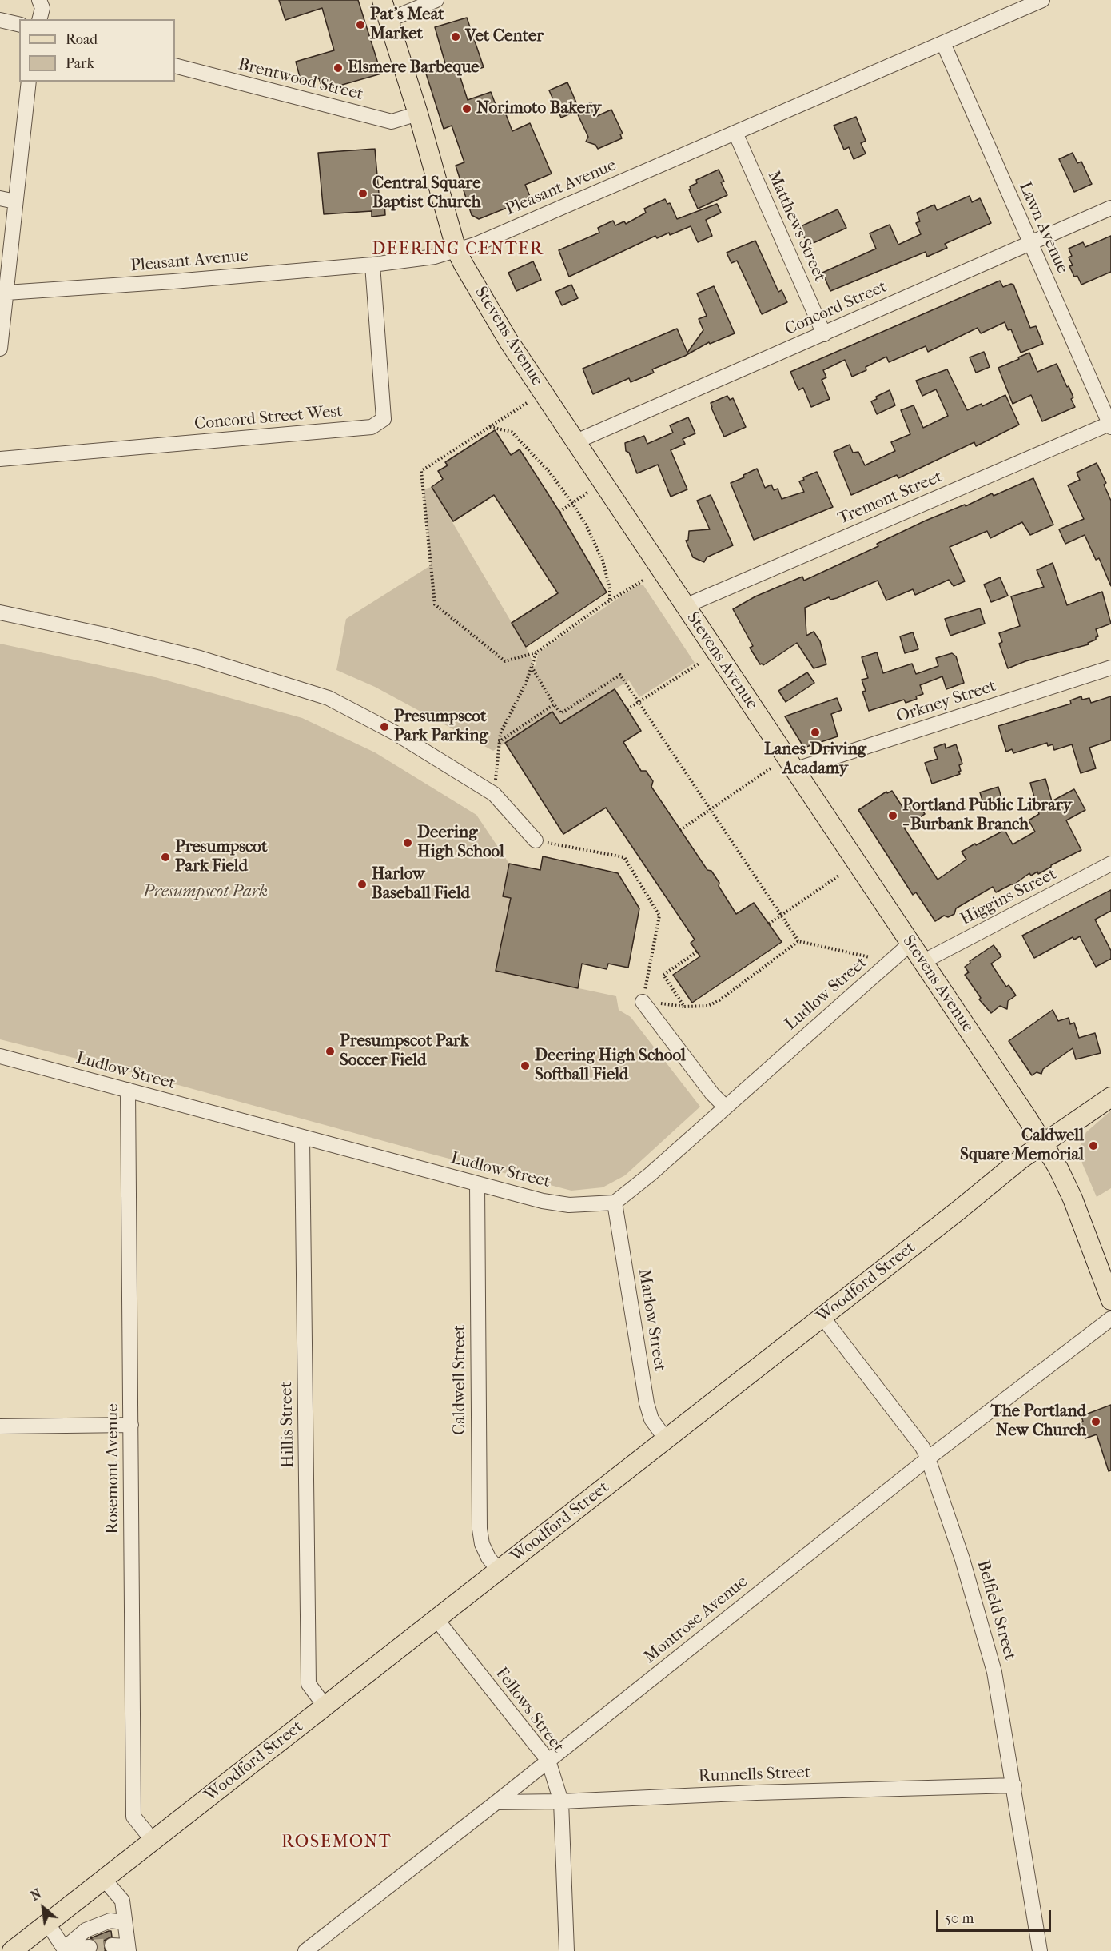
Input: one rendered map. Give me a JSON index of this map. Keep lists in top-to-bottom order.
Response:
{
  "streets": {
    "main road": ["Stevens Avenue", "Woodford Street"],
    "street": [
      "Brentwood Street",
      "Pleasant Avenue",
      "Matthews Street",
      "Lawn Avenue",
      "Concord Street",
      "Concord Street West",
      "Tremont Street",
      "Orkney Street",
      "Higgins Street",
      "Ludlow Street",
      "Marlow Street",
      "Caldwell Street",
      "Hillis Street",
      "Rosemont Avenue",
      "Belfield Street",
      "Montrose Avenue",
      "Fellows Street",
      "Runnells Street"
    ]
  },
  "crossings": [
    ["Brentwood Street", "Stevens Avenue"],
    ["Pleasant Avenue", "Matthews Street"],
    ["Pleasant Avenue", "Lawn Avenue"],
    ["Pleasant Avenue", "Stevens Avenue"],
    ["Pleasant Avenue", "Concord Street West"],
    ["Matthews Street", "Concord Street"],
    ["Lawn Avenue", "Concord Street"],
    ["Lawn Avenue", "Tremont Street"],
    ["Concord Street", "Stevens Avenue"],
    ["Stevens Avenue", "Tremont Street"],
    ["Stevens Avenue", "Orkney Street"],
    ["Stevens Avenue", "Higgins Street"],
    ["Stevens Avenue", "Ludlow Street"],
    ["Stevens Avenue", "Woodford Street"],
    ["Ludlow Street", "Marlow Street"],
    ["Ludlow Street", "Caldwell Street"],
    ["Ludlow Street", "Hillis Street"],
    ["Ludlow Street", "Rosemont Avenue"],
    ["Woodford Street", "Marlow Street"],
    ["Woodford Street", "Caldwell Street"],
    ["Woodford Street", "Hillis Street"],
    ["Woodford Street", "Rosemont Avenue"],
    ["Woodford Street", "Belfield Street"],
    ["Woodford Street", "Fellows Street"],
    ["Belfield Street", "Montrose Avenue"],
    ["Belfield Street", "Runnells Street"],
    ["Montrose Avenue", "Fellows Street"],
    ["Montrose Avenue", "Runnells Street"],
    ["Fellows Street", "Runnells Street"]
  ],
  "districts": ["DEERING CENTER", "ROSEMONT"],
  "parks": ["Presumpscot Park"],
  "places": [
    "Pat's Meat Market",
    "Vet Center",
    "Elsmere Barbeque",
    "Norimoto Bakery",
    "Central Square Baptist Church",
    "Presumpscot Park Parking",
    "Lanes Driving Acadamy",
    "Portland Public Library - Burbank Branch",
    "Deering High School",
    "Presumpscot Park Field",
    "Harlow Baseball Field",
    "Presumpscot Park Soccer Field",
    "Deering High School Softball Field",
    "Caldwell Square Memorial",
    "The Portland New Church"
  ],
  "legend": ["Road", "Park"],
  "scale_bar": "50 m",
  "north": "top left"
}
